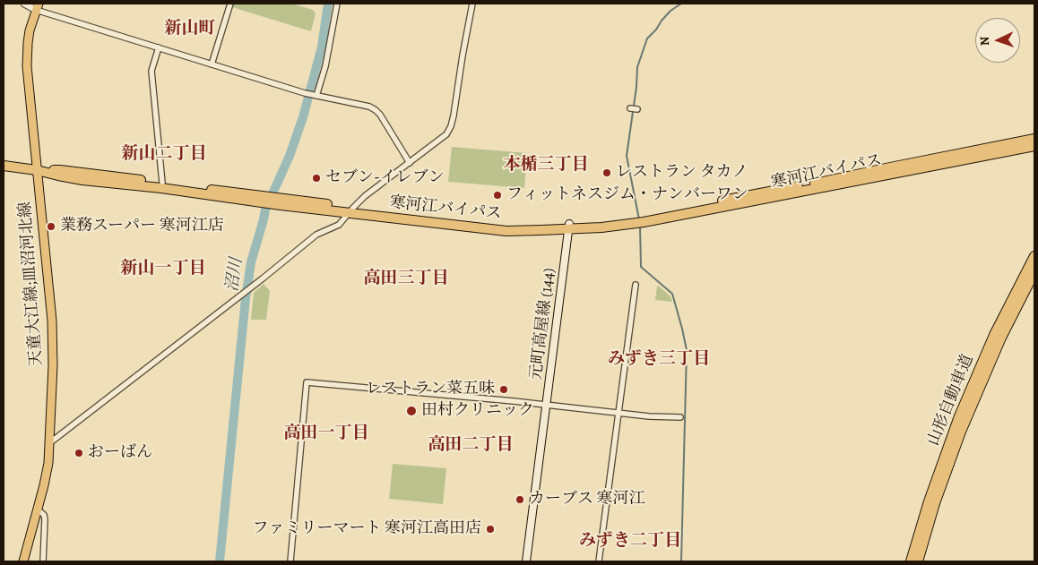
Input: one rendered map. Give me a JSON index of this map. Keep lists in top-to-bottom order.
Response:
{
  "streets": {
    "highway": ["寒河江バイパス", "山形自動車道"],
    "main road": ["天童大江線;皿沼河北線", "元町高屋線 (144)"]
  },
  "crossings": [
    ["寒河江バイパス", "天童大江線;皿沼河北線"],
    ["寒河江バイパス", "元町高屋線 (144)"]
  ],
  "districts": [
    "新山町",
    "新山二丁目",
    "本楯三丁目",
    "新山一丁目",
    "高田三丁目",
    "みずき三丁目",
    "高田一丁目",
    "高田二丁目",
    "みずき二丁目"
  ],
  "water": ["沼川"],
  "places": [
    "レストラン タカノ",
    "セブン-イレブン",
    "フィットネスジム・ナンバーワン",
    "業務スーパー 寒河江店",
    "レストラン菜五味",
    "田村クリニック",
    "おーばん",
    "カーブス 寒河江",
    "ファミリーマート 寒河江高田店"
  ],
  "north": "left"
}
